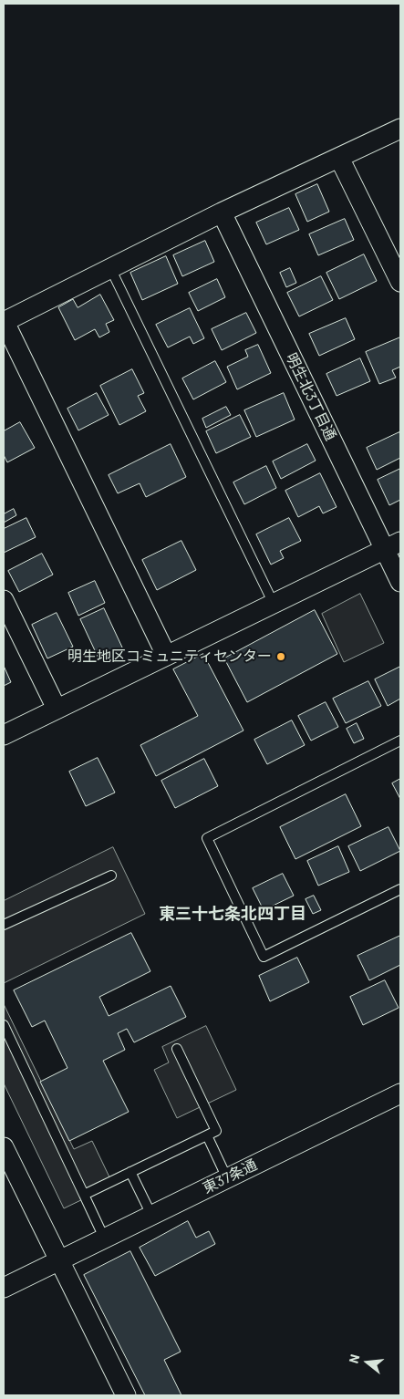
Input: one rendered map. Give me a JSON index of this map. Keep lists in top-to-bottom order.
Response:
{
  "streets": {
    "street": ["明生北3丁目通", "東37条通"]
  },
  "districts": ["東三十七条北四丁目"],
  "places": ["明生地区コミュニティセンター"],
  "north": "left"
}
